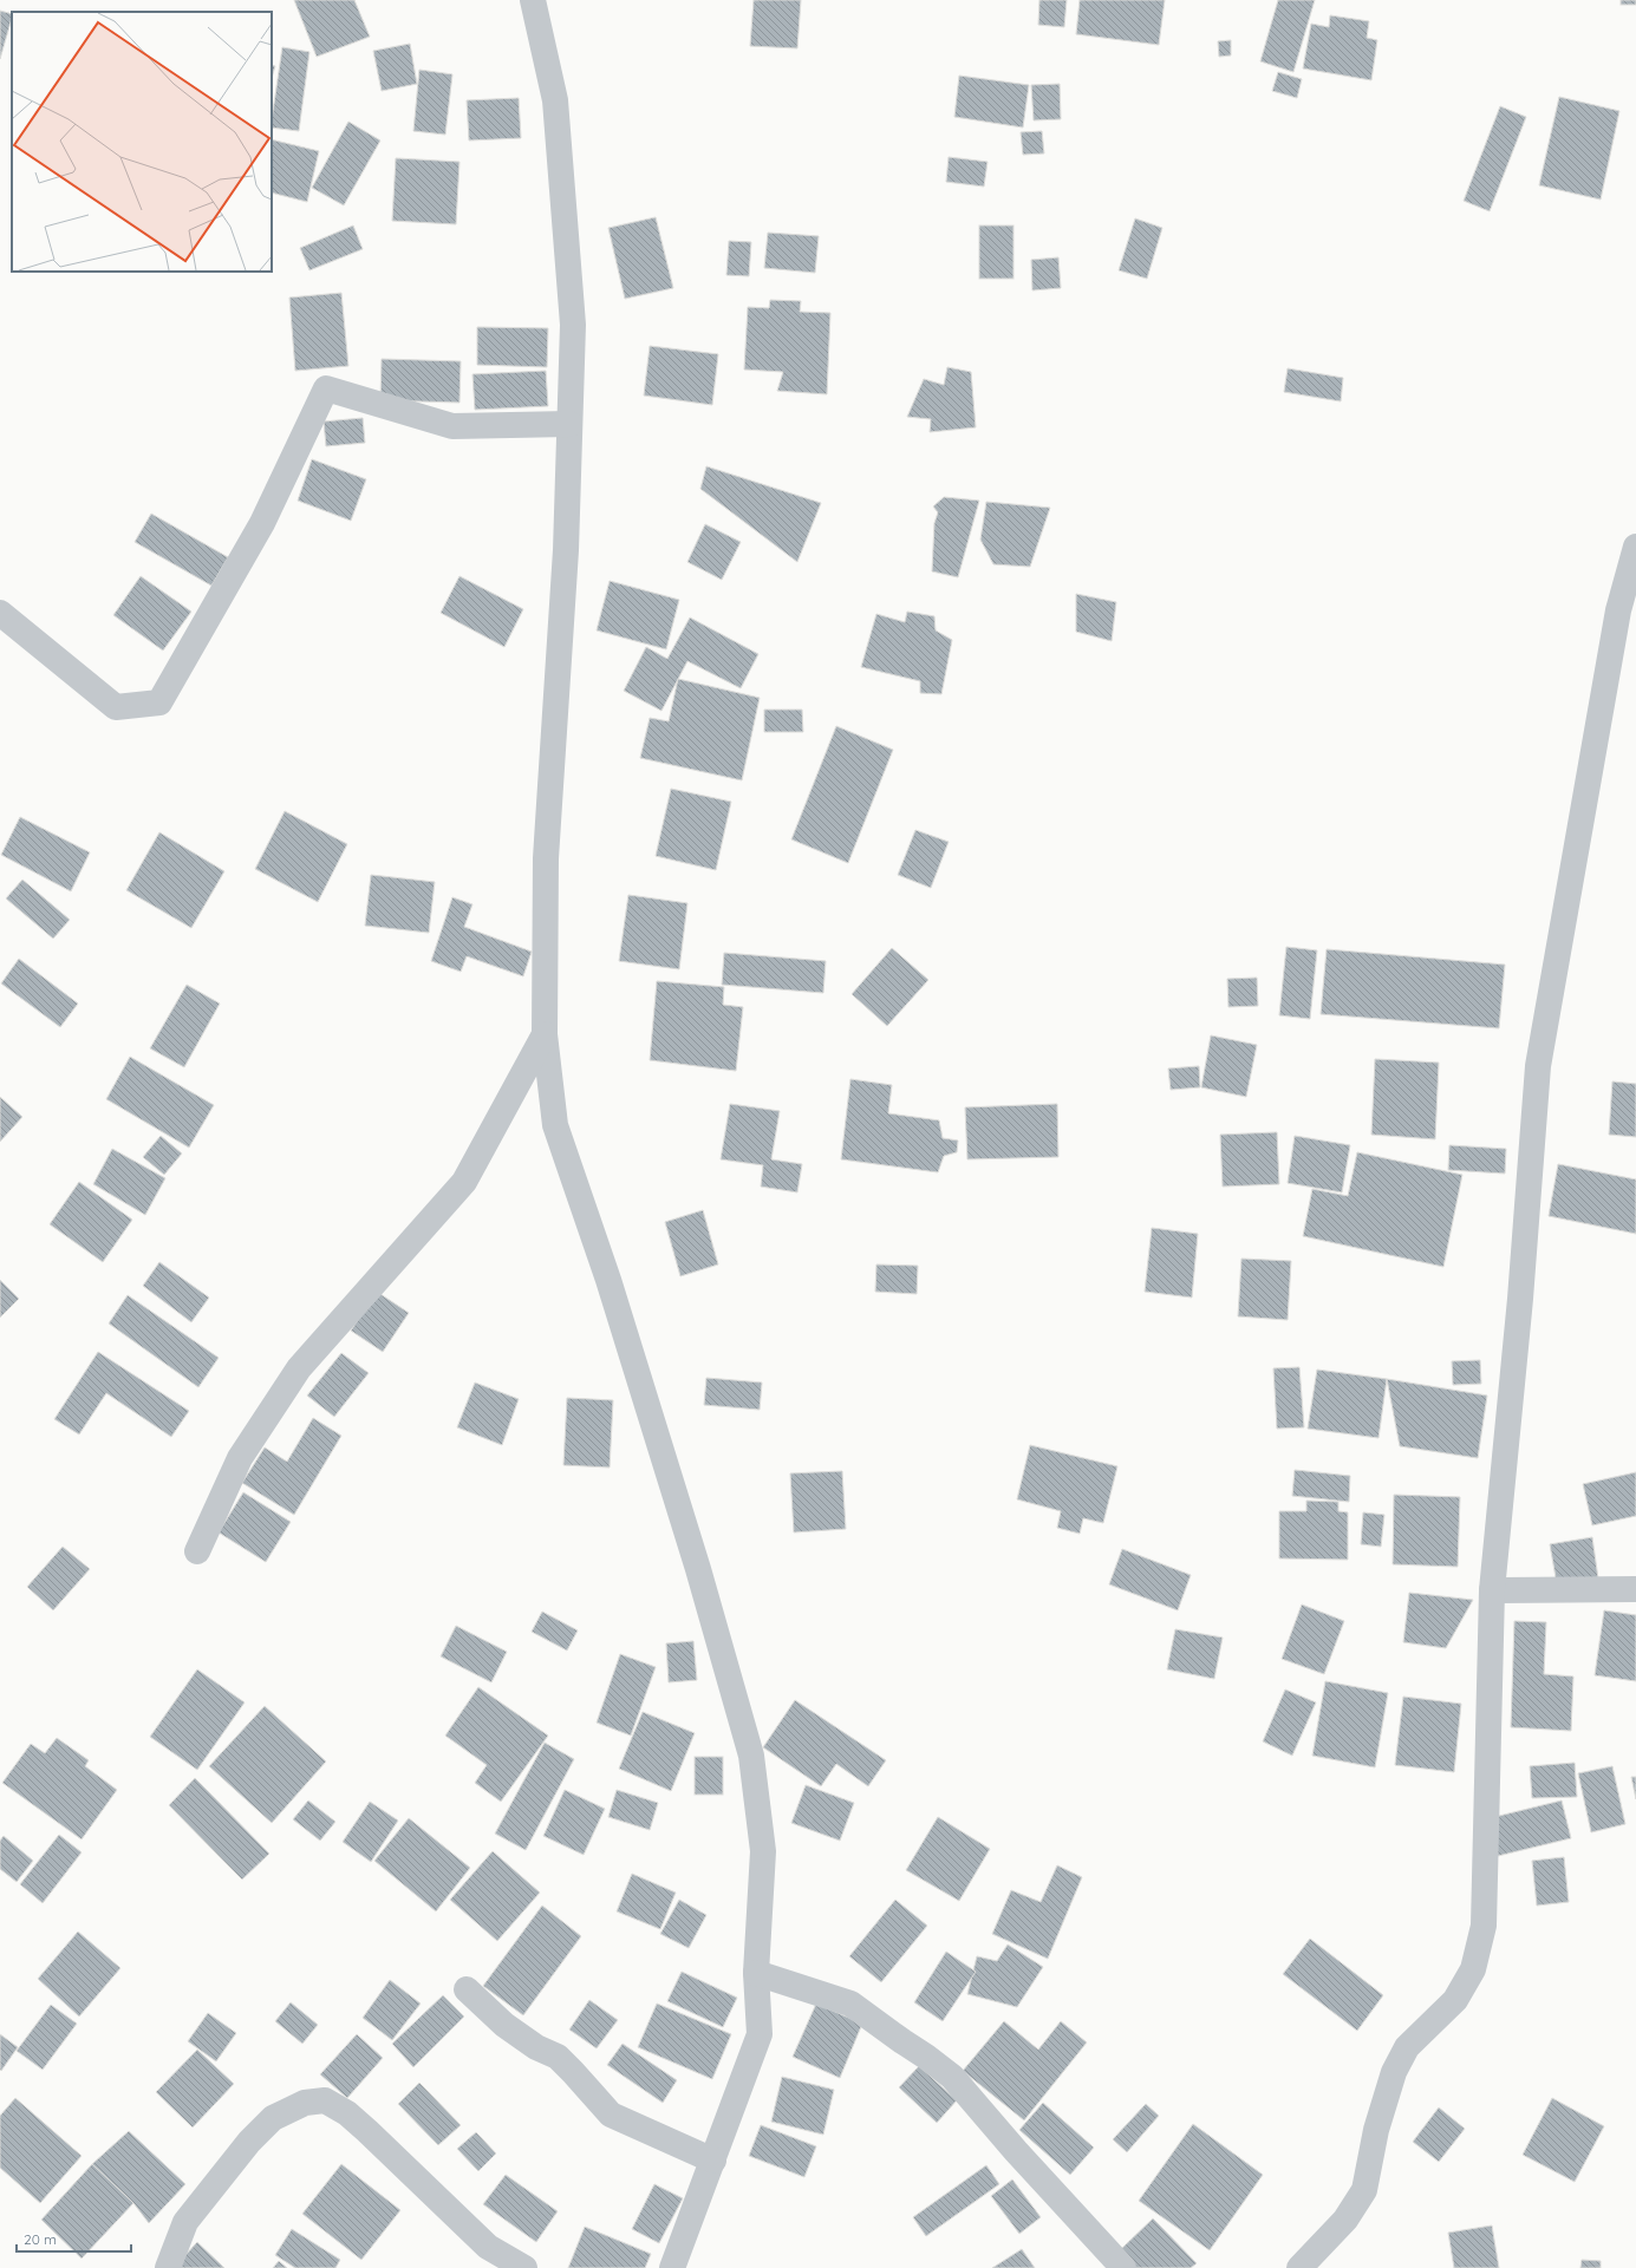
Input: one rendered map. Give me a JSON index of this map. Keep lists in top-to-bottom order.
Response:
{
  "scale_bar": "20 m"
}
